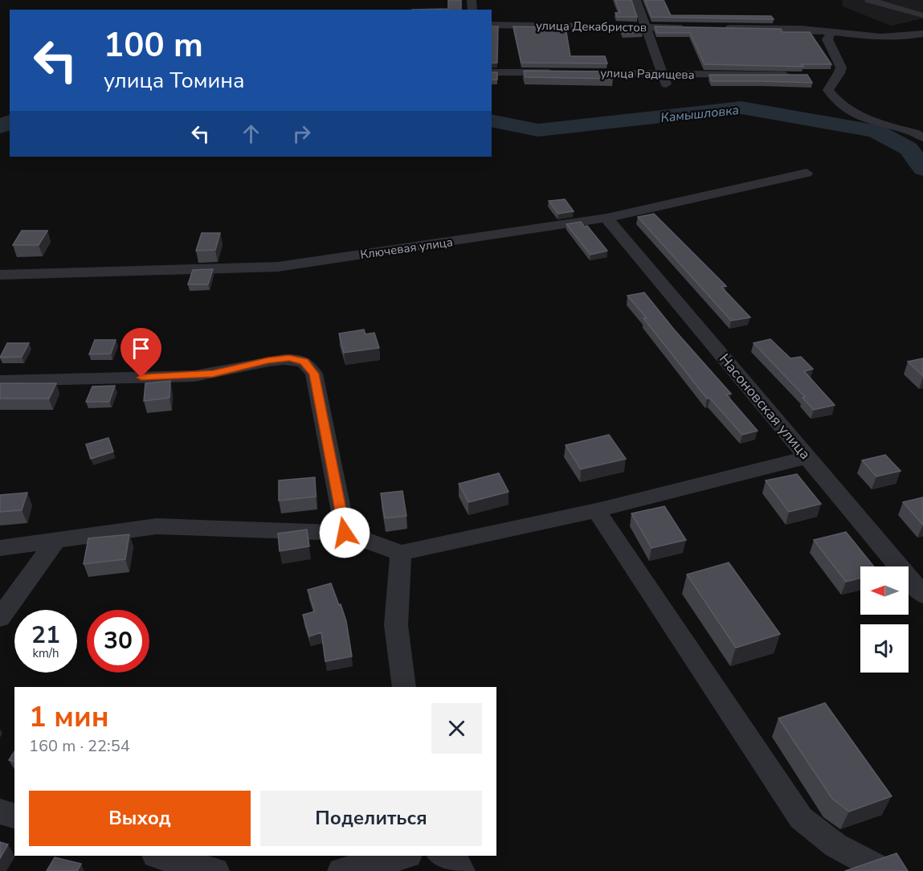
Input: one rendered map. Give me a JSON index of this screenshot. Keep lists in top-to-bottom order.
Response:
{
  "streets": {
    "street": [
      "улица Декабристов",
      "улица Радищева",
      "Ключевая улица",
      "Насоновская улица"
    ]
  },
  "crossings": [
    ["Ключевая улица", "Насоновская улица"]
  ],
  "water": ["Камышловка"],
  "north": "left",
  "page": {
    "turn": ["100 m", "улица Томина"],
    "speed": "21 km/h",
    "limit": "30",
    "heading": ["1 мин", "160 m · 22:54"],
    "buttons": ["Выход", "Поделиться"]
  }
}
